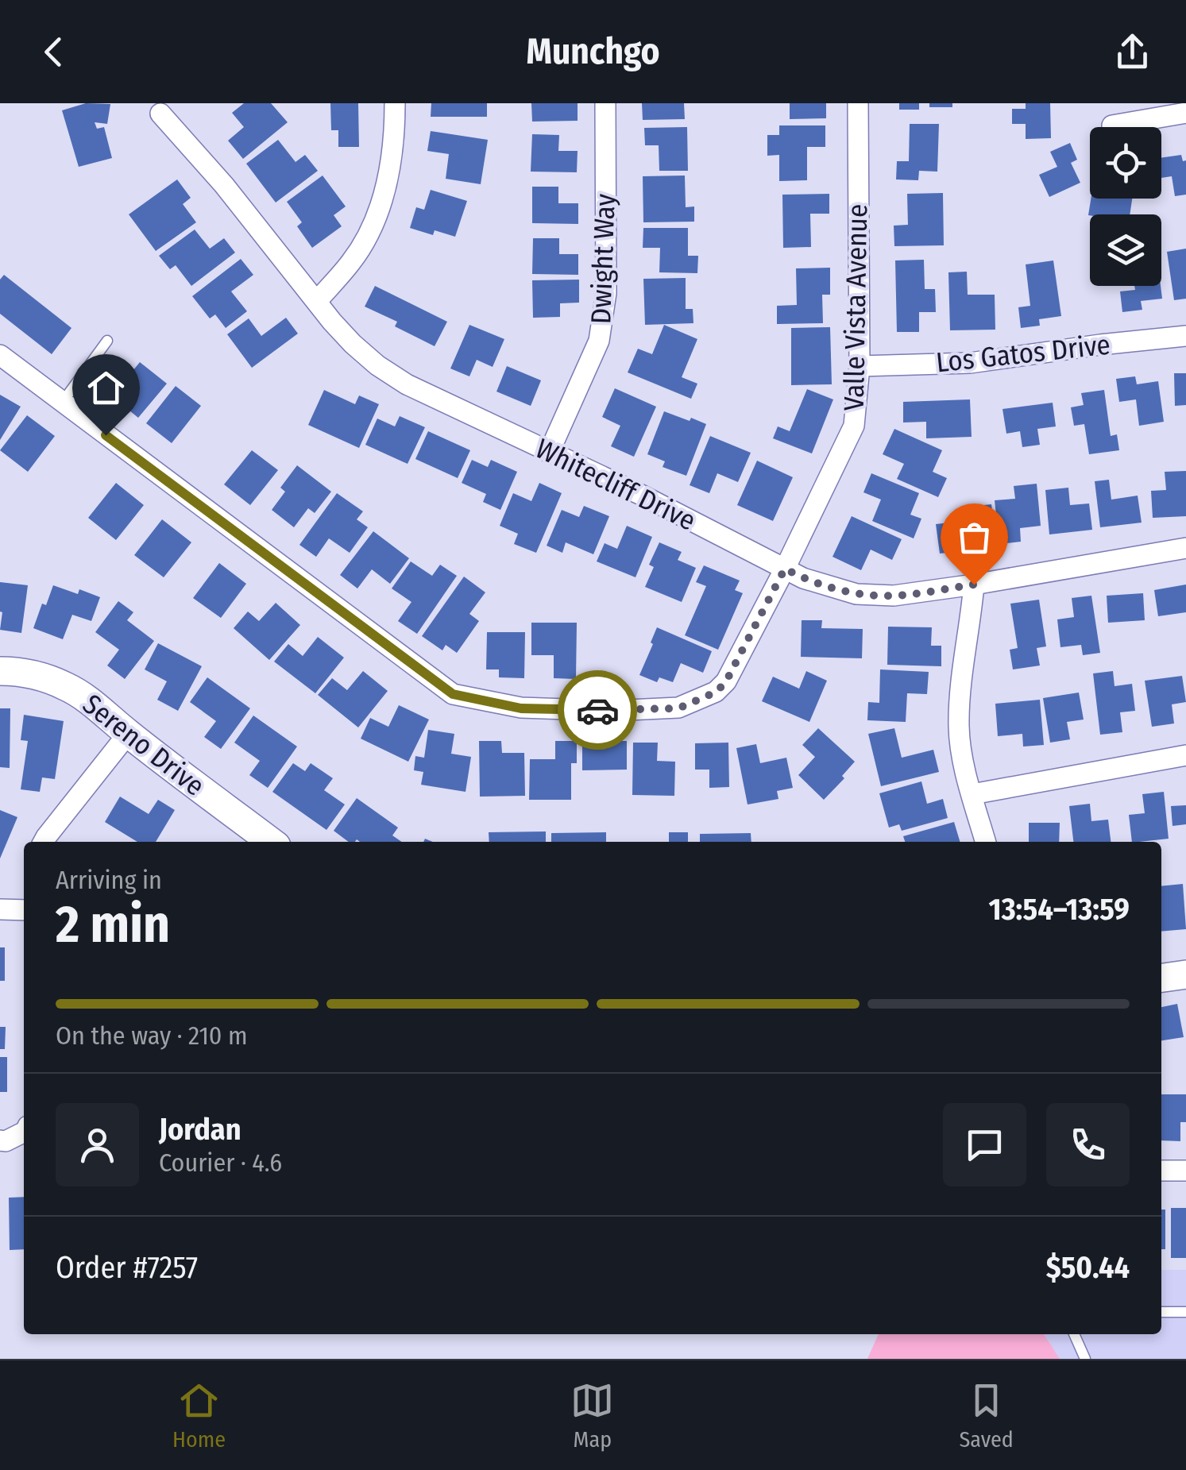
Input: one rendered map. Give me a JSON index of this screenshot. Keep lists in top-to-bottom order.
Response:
{
  "streets": {
    "street": [
      "Dwight Way",
      "Valle Vista Avenue",
      "Los Gatos Drive",
      "Whitecliff Drive",
      "Sereno Drive"
    ]
  },
  "crossings": [
    ["Dwight Way", "Whitecliff Drive"],
    ["Valle Vista Avenue", "Los Gatos Drive"],
    ["Valle Vista Avenue", "Whitecliff Drive"]
  ],
  "page": {
    "header": "Munchgo",
    "heading": ["2 min", "Arriving in", "13:54–13:59"],
    "panel": [
      "Jordan",
      "Courier · 4.6",
      "Order #7257",
      "$50.44"
    ],
    "bar": "On the way · 210 m",
    "tabs": ["Home", "Map", "Saved"]
  }
}
